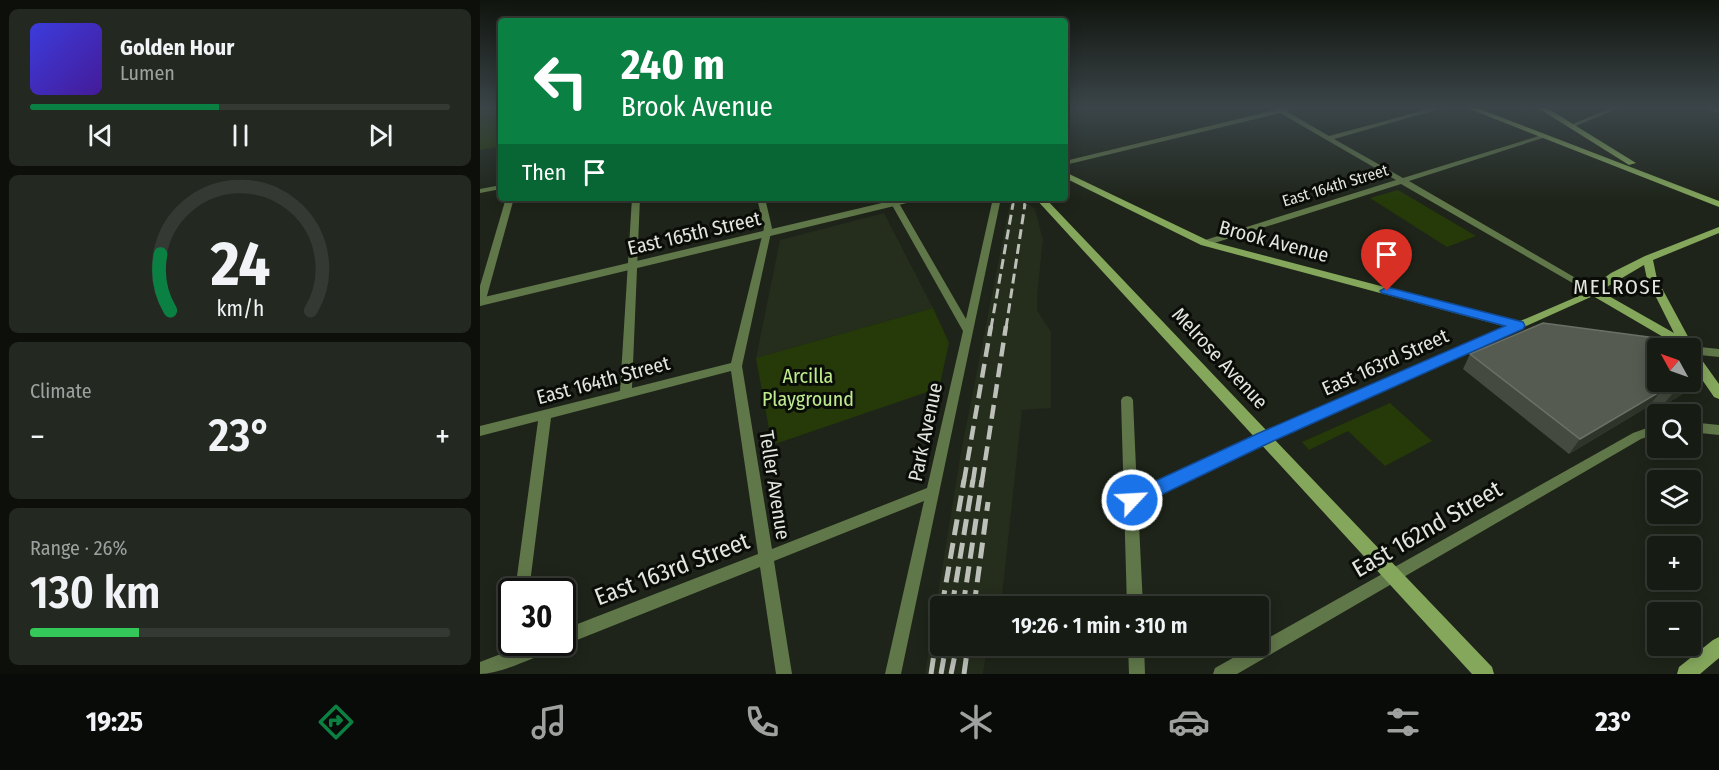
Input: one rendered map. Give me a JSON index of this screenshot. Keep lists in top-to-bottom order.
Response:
{
  "streets": {
    "main road": ["Brook Avenue", "Melrose Avenue", "East 163rd Street"],
    "street": [
      "East 164th Street",
      "East 165th Street",
      "Park Avenue",
      "Teller Avenue",
      "East 162nd Street"
    ]
  },
  "crossings": [
    ["East 164th Street", "Brook Avenue"],
    ["East 164th Street", "Teller Avenue"],
    ["East 165th Street", "Teller Avenue"],
    ["Brook Avenue", "East 163rd Street"],
    ["Melrose Avenue", "East 163rd Street"],
    ["Melrose Avenue", "East 162nd Street"],
    ["East 163rd Street", "Park Avenue"],
    ["East 163rd Street", "Teller Avenue"]
  ],
  "districts": ["MELROSE"],
  "parks": ["Arcilla Playground"],
  "north": "top left",
  "page": {
    "turn": ["240 m", "Brook Avenue"],
    "song": ["Golden Hour", "Lumen"],
    "then": "Then",
    "map_buttons": ["+", "−"],
    "tile": [
      "Climate",
      ["Range · 26%", "130 km"]
    ],
    "heat": ["−", "23°", "+"],
    "limit": "30",
    "trip": "19:26 · 1 min · 310 m",
    "tabs": ["19:25", "23°"],
    "gauge": ["24", "km/h"]
  }
}
